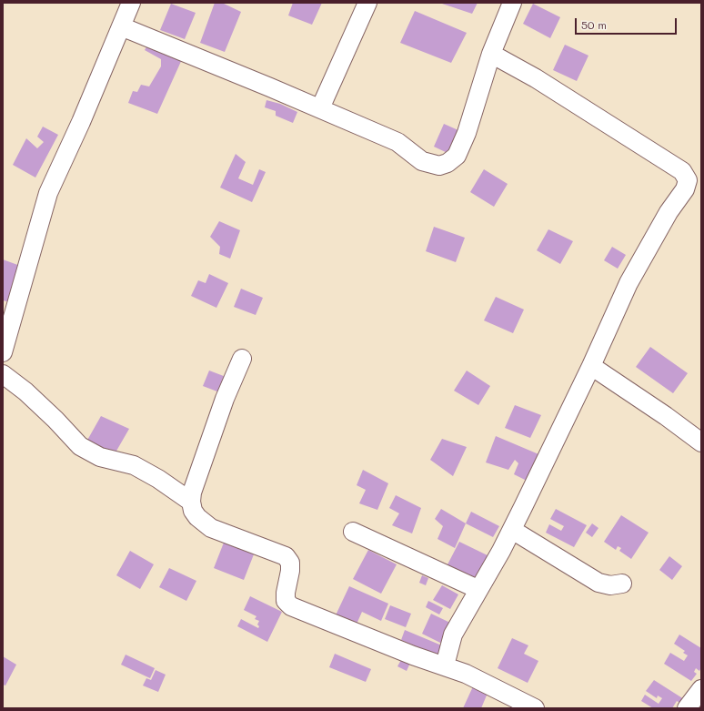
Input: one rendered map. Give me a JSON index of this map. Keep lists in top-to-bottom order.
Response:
{
  "scale_bar": "50 m"
}
